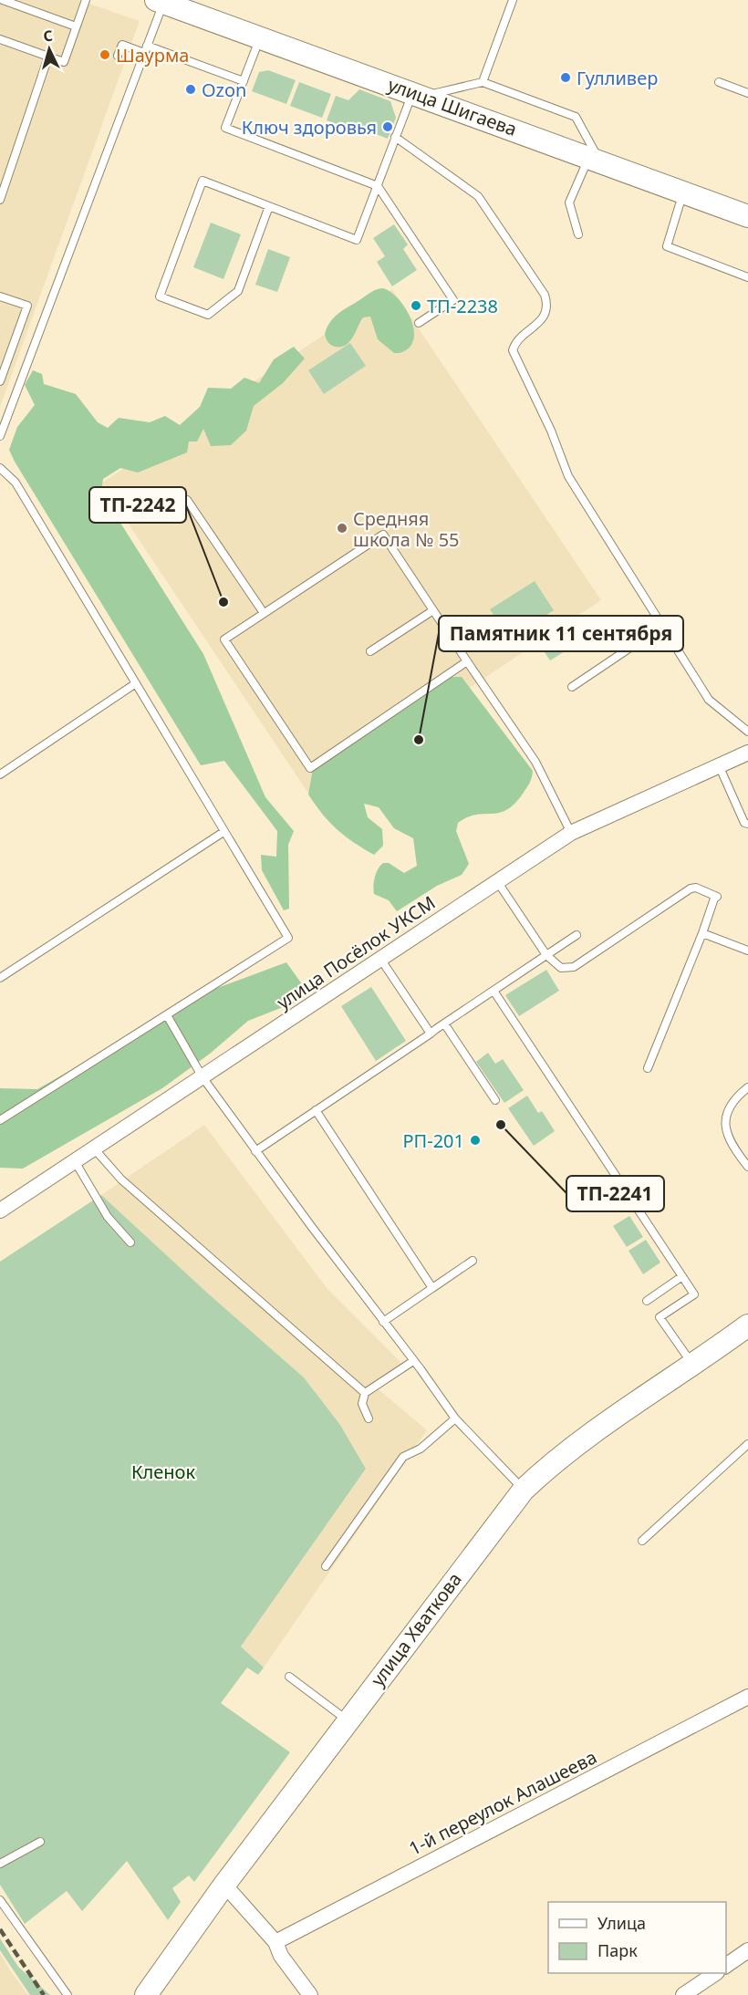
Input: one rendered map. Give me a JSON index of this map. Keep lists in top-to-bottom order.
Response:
{
  "streets": {
    "main road": ["улица Шигаева", "улица Хваткова"],
    "street": ["улица Посёлок УКСМ", "1-й переулок Алашеева"]
  },
  "parks": ["Кленок"],
  "places": [
    "Шаурма",
    "Гулливер",
    "Ozon",
    "Ключ здоровья",
    "ТП-2238",
    "Средняя школа № 55",
    "ТП-2242",
    "Памятник 11 сентября",
    "ТП-2241",
    "РП-201"
  ],
  "legend": ["Улица", "Парк"],
  "north": "top"
}
